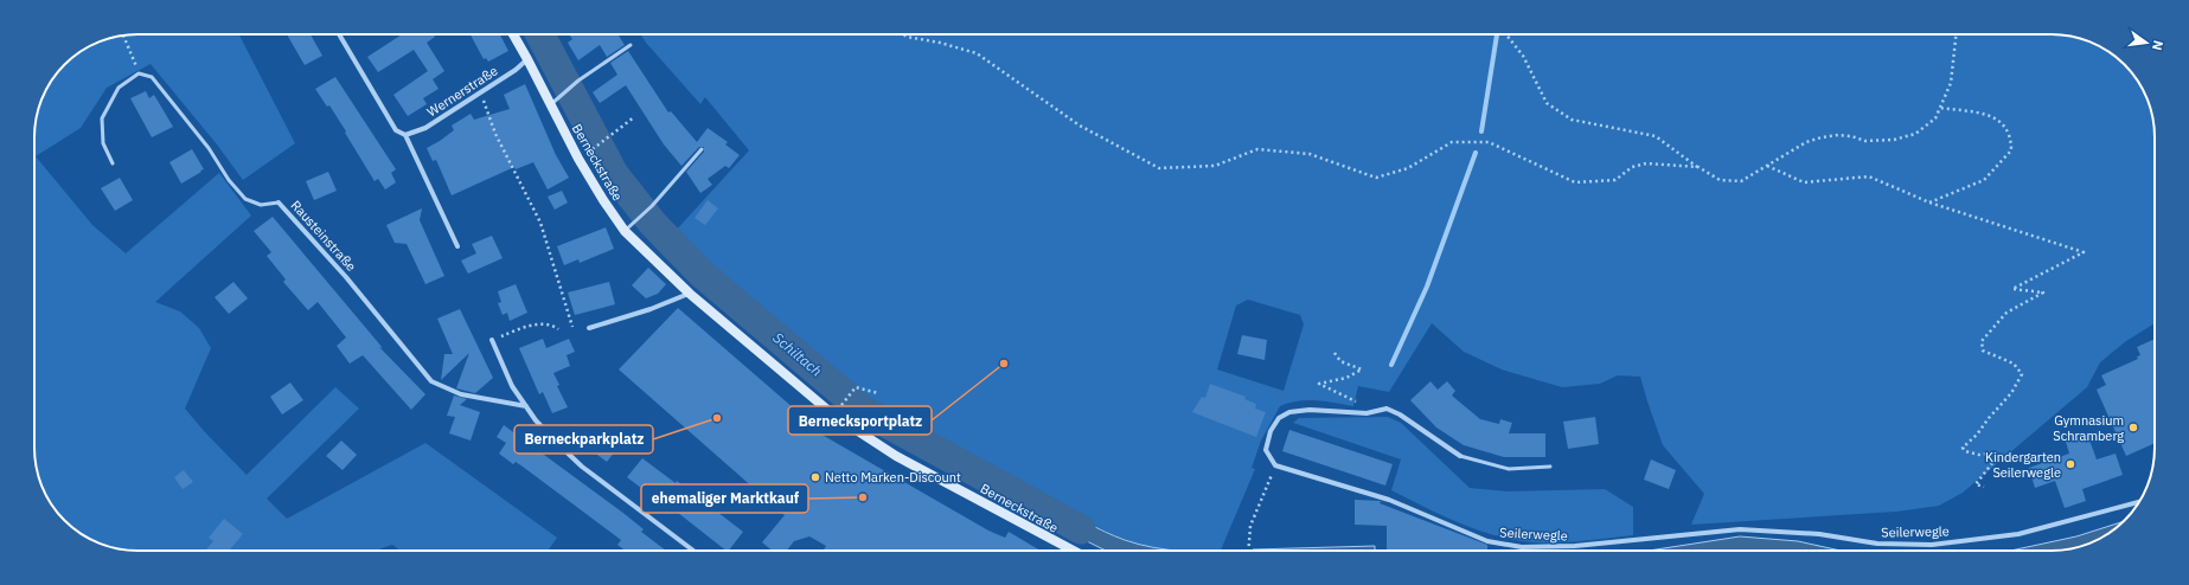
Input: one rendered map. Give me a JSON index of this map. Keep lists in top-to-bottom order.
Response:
{
  "streets": {
    "main road": ["Berneckstraße"],
    "street": ["Wernerstraße", "Rausteinstraße", "Seilerwegle"]
  },
  "crossings": [
    ["Wernerstraße", "Berneckstraße"]
  ],
  "water": ["Schiltach"],
  "places": [
    "Bernecksportplatz",
    "Berneckparkplatz",
    "Gymnasium Schramberg",
    "Kindergarten Seilerwegle",
    "Netto Marken-Discount",
    "ehemaliger Marktkauf"
  ],
  "north": "right"
}
